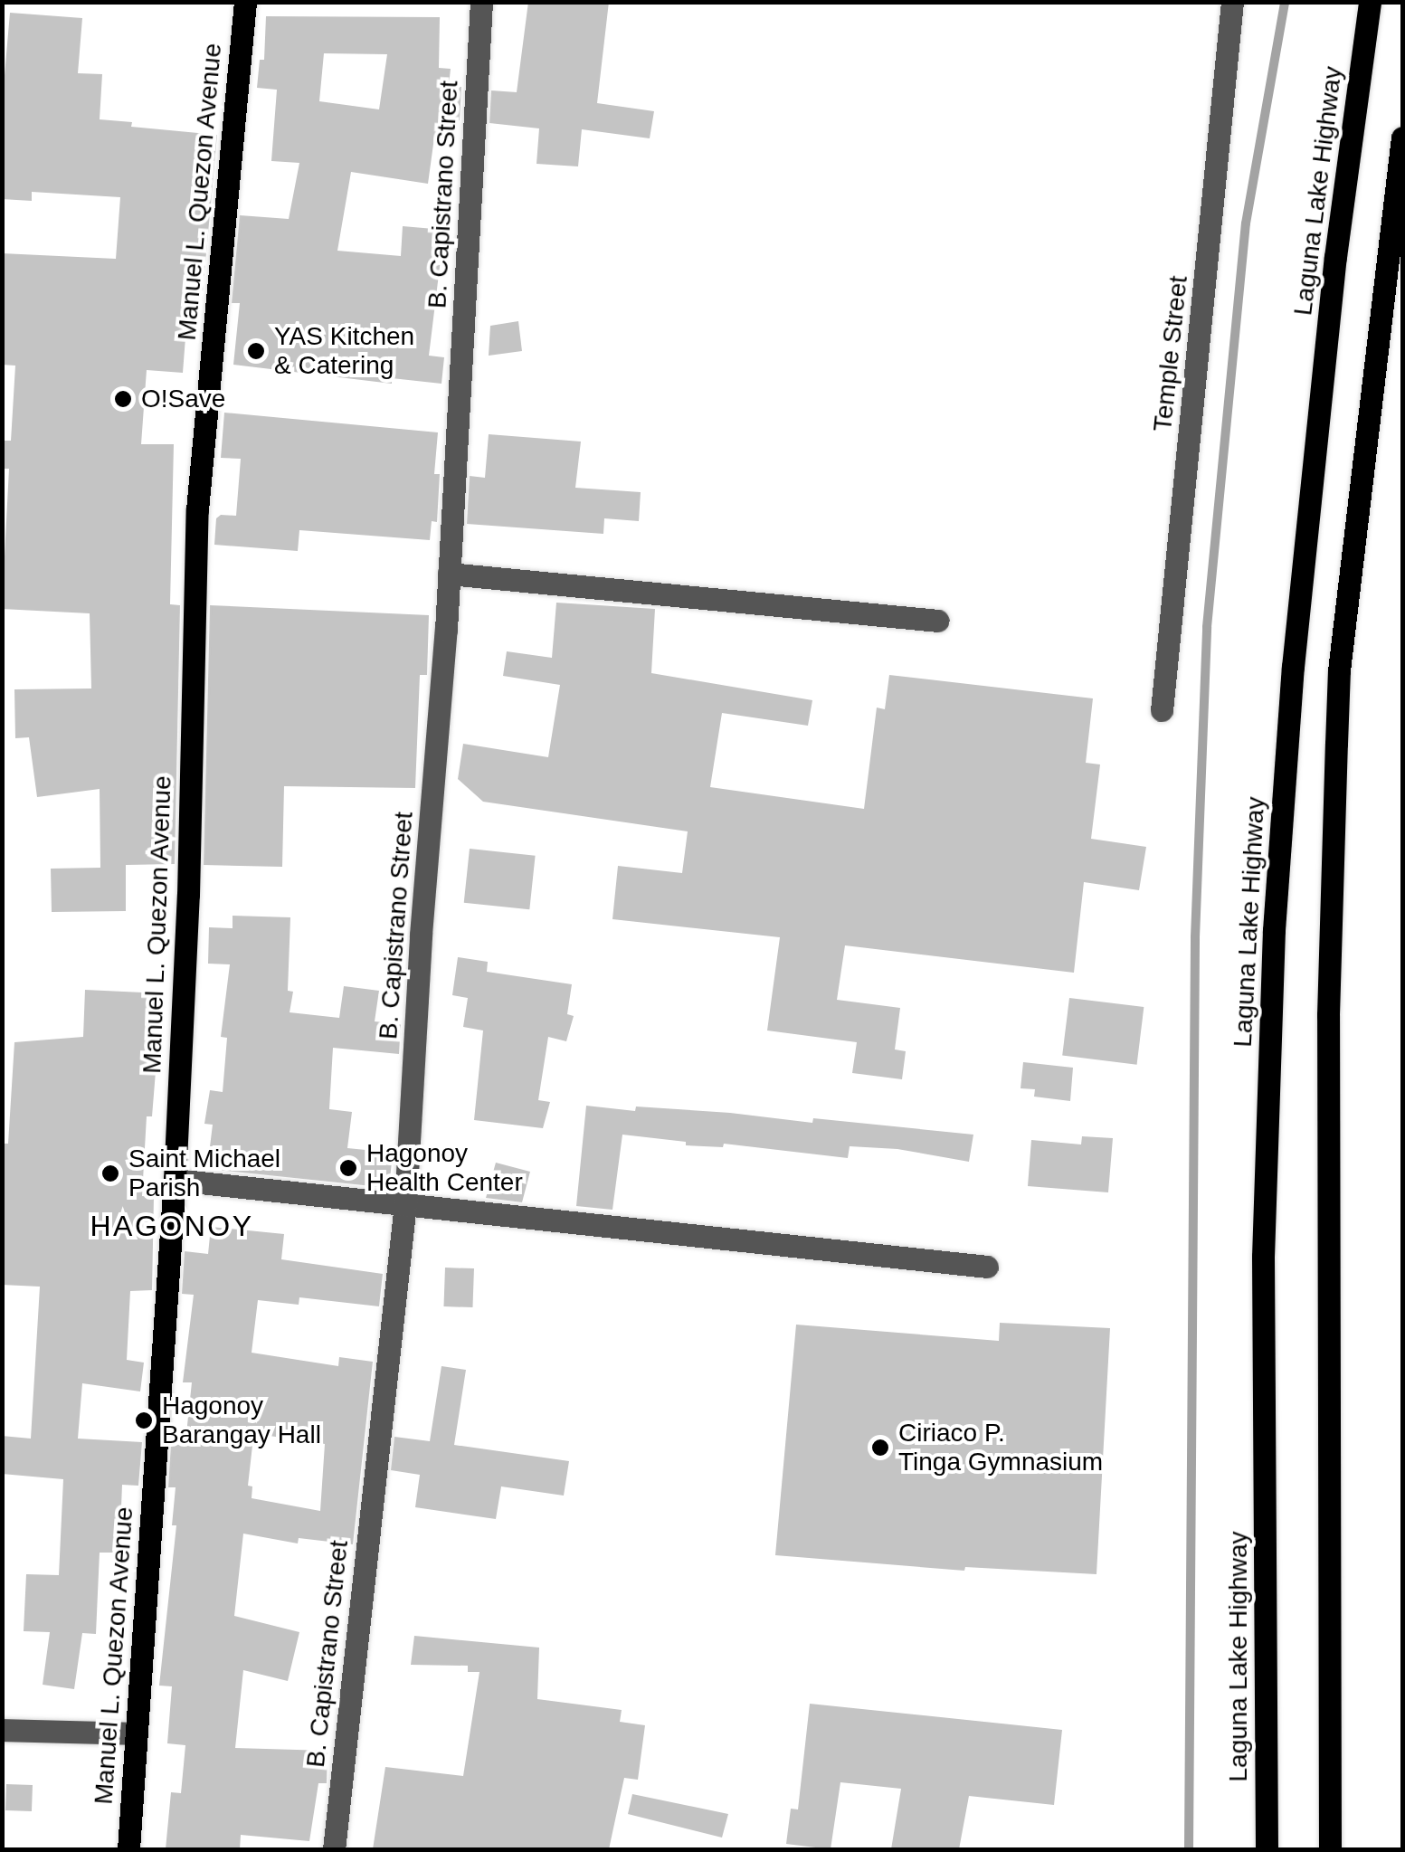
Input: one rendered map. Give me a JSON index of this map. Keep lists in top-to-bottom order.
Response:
{
  "streets": {
    "main road": ["Laguna Lake Highway", "Manuel L. Quezon Avenue"],
    "street": ["B. Capistrano Street", "Temple Street"]
  },
  "districts": ["HAGONOY"],
  "places": [
    "YAS Kitchen & Catering",
    "O!Save",
    "Hagonoy Health Center",
    "Saint Michael Parish",
    "Hagonoy Barangay Hall",
    "Ciriaco P. Tinga Gymnasium"
  ]
}
